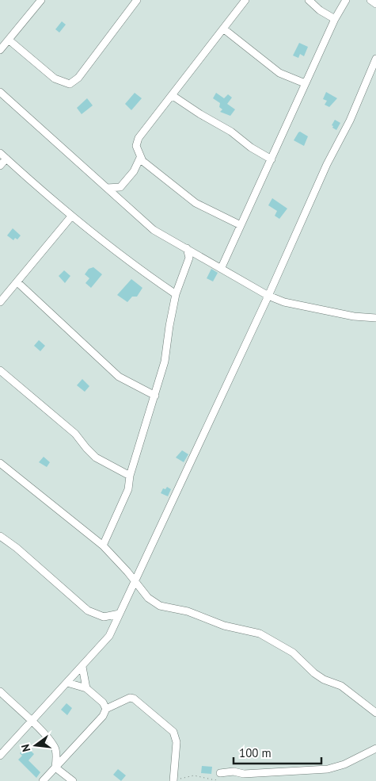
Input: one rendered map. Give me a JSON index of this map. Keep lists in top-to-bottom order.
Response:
{
  "scale_bar": "100 m",
  "north": "left"
}
